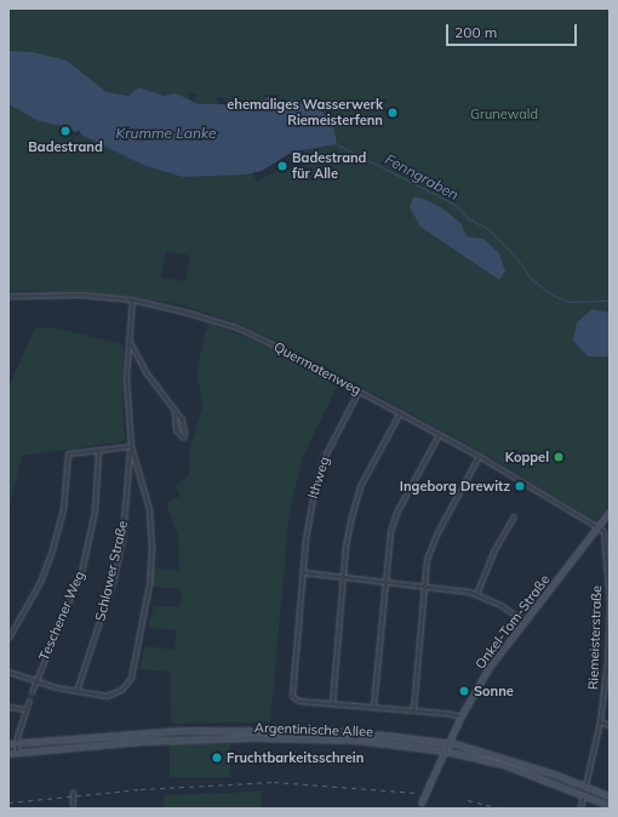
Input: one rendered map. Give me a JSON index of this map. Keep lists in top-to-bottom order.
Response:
{
  "streets": {
    "main road": ["Onkel-Tom-Straße", "Riemeisterstraße", "Argentinische Allee"],
    "street": [
      "Quermatenweg",
      "Ithweg",
      "Schlawer Straße",
      "Teschener Weg"
    ]
  },
  "crossings": [
    ["Quermatenweg", "Ithweg"],
    ["Quermatenweg", "Onkel-Tom-Straße"],
    ["Quermatenweg", "Riemeisterstraße"],
    ["Onkel-Tom-Straße", "Riemeisterstraße"],
    ["Onkel-Tom-Straße", "Argentinische Allee"],
    ["Riemeisterstraße", "Argentinische Allee"]
  ],
  "water": ["Krumme Lanke", "Fenngraben"],
  "parks": ["Grunewald"],
  "places": [
    "ehemaliges Wasserwerk Riemeisterfenn",
    "Badestrand",
    "Badestrand für Alle",
    "Koppel",
    "Ingeborg Drewitz",
    "Sonne",
    "Fruchtbarkeitsschrein"
  ],
  "scale_bar": "200 m"
}
